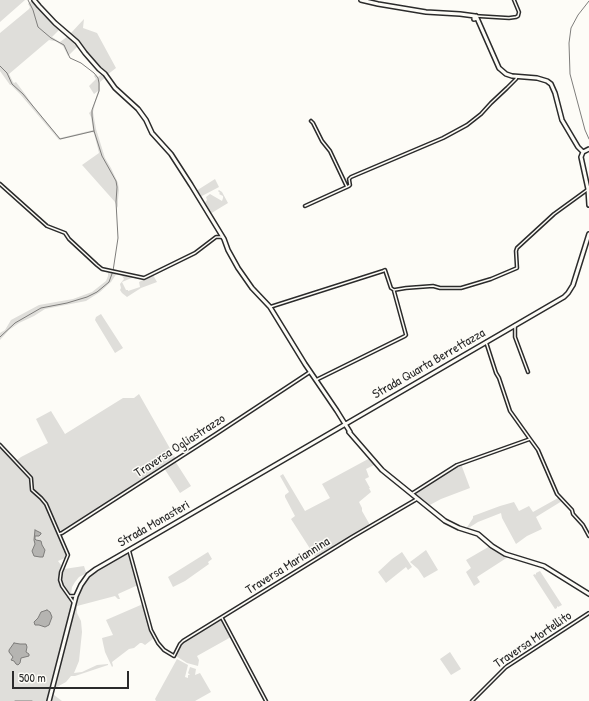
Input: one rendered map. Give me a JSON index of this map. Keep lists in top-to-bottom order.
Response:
{
  "streets": {
    "main road": ["Strada Quarta Berrettazza", "Strada Monasteri"],
    "street": ["Traversa Ogliastrazzo", "Traversa Mariannina", "Traversa Mortellito"]
  },
  "crossings": [
    ["Strada Quarta Berrettazza", "Strada Monasteri"],
    ["Strada Monasteri", "Traversa Mariannina"]
  ],
  "scale_bar": "500 m"
}
